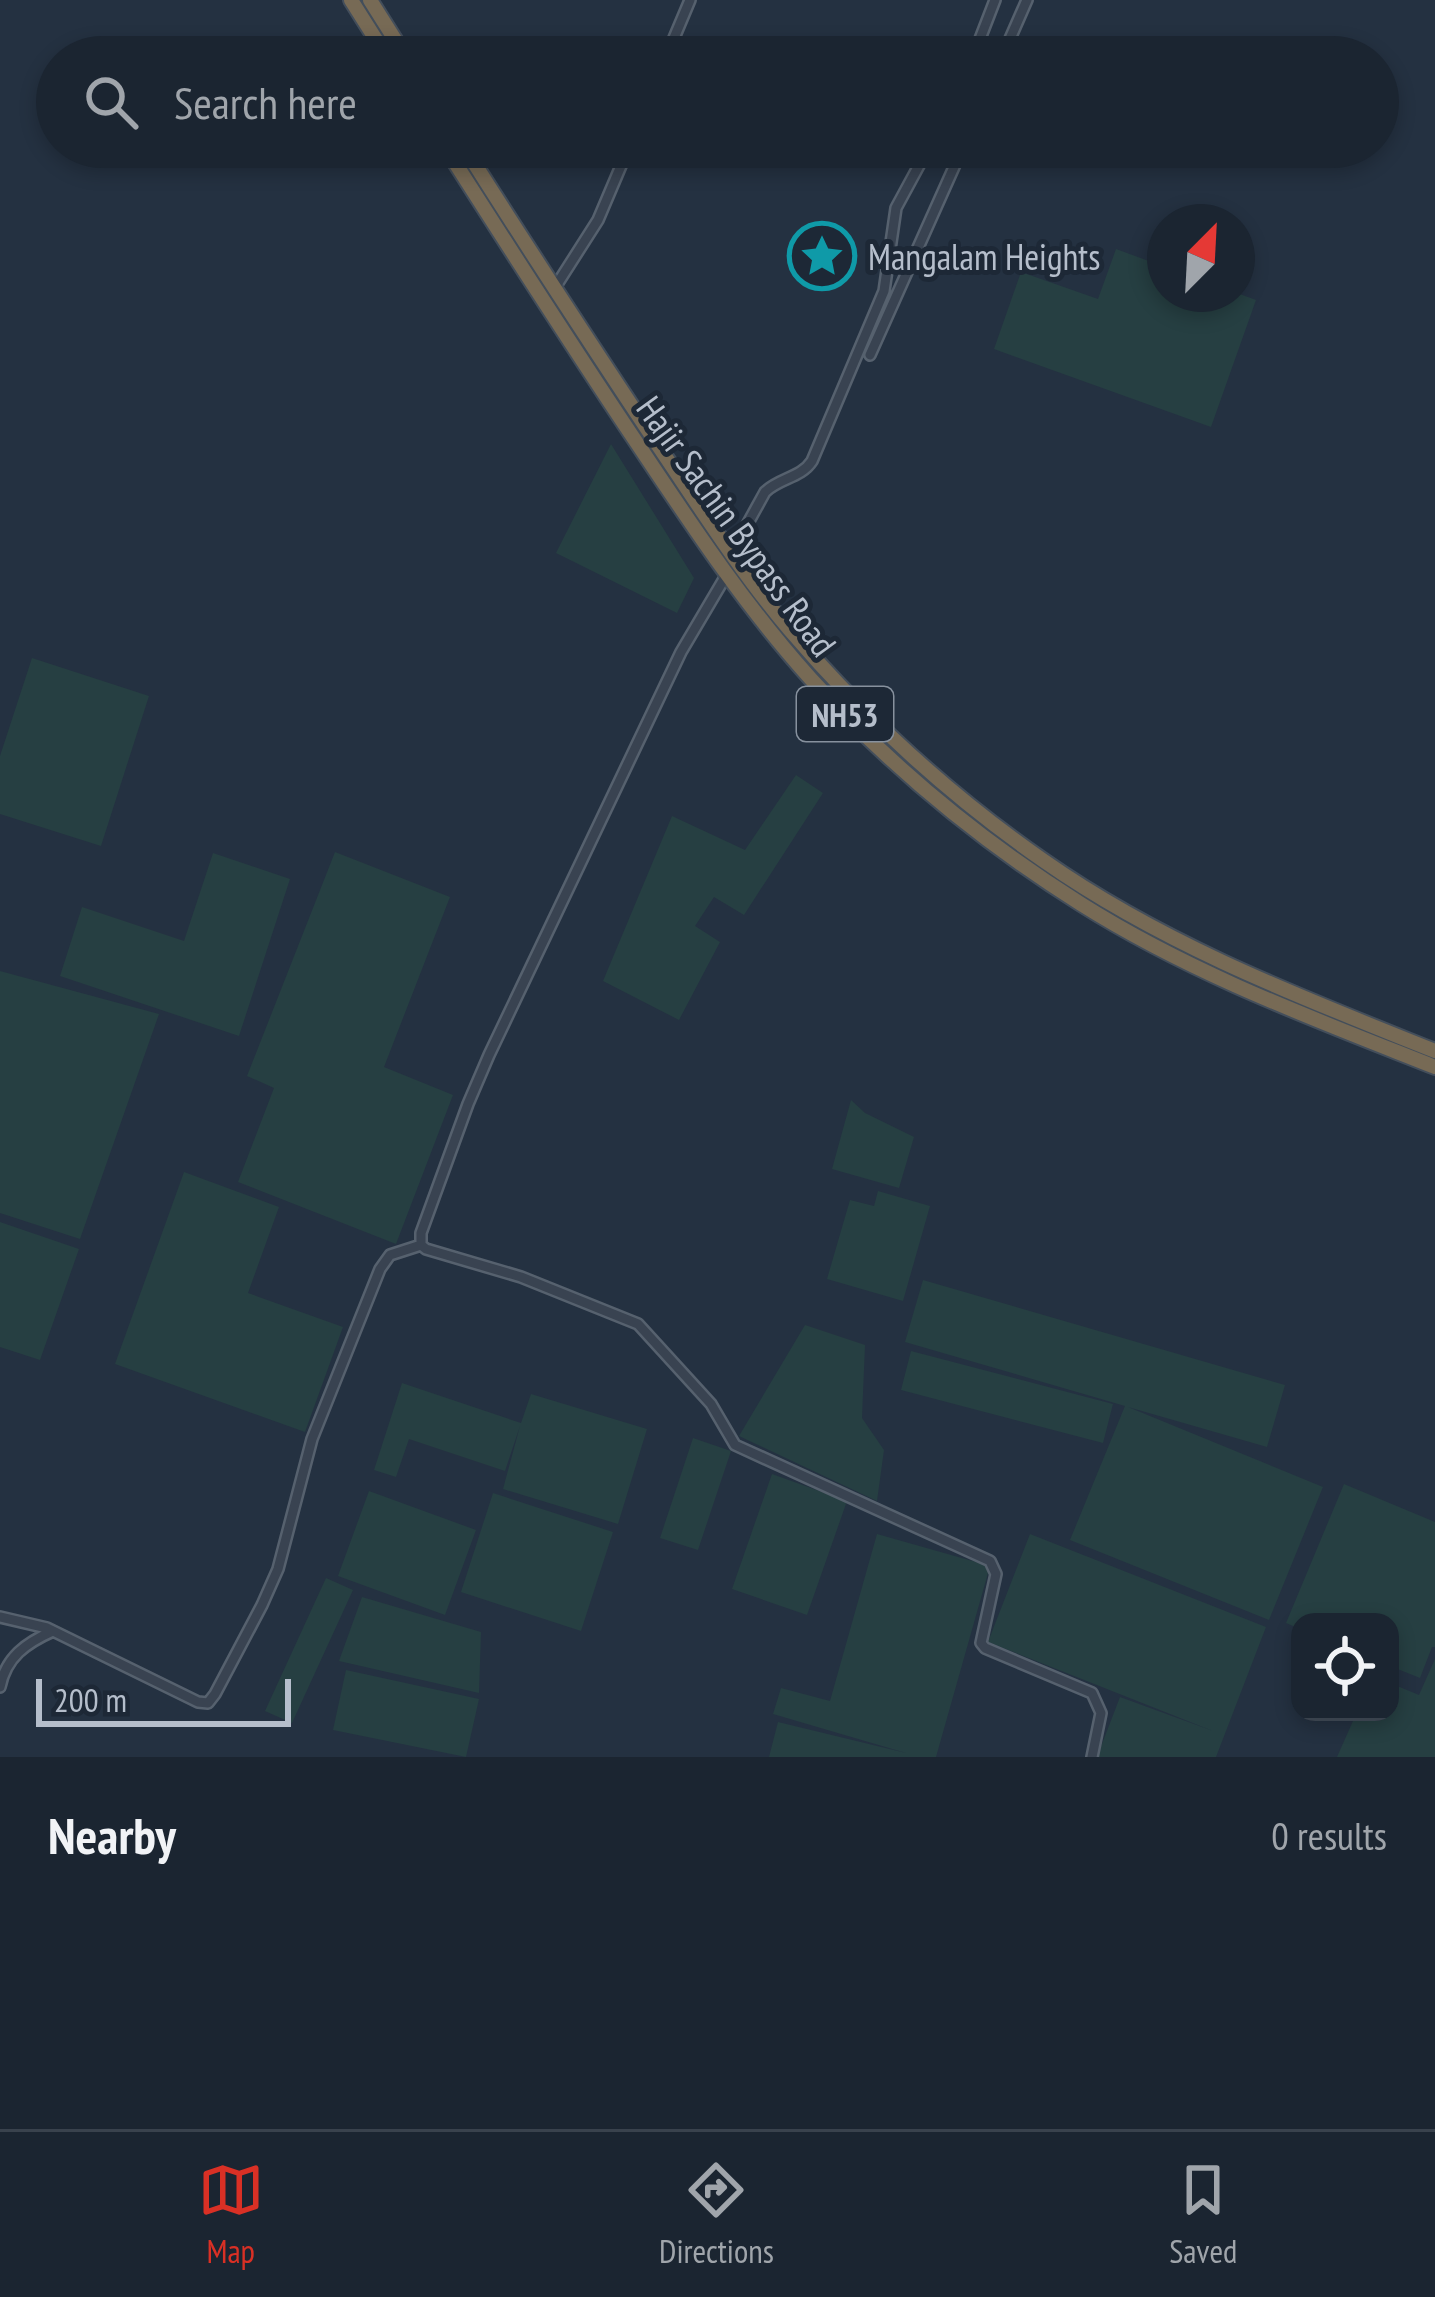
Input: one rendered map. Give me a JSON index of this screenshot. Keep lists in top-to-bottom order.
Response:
{
  "streets": {
    "highway": ["Hajir Sachin Bypass Road", "NH53"]
  },
  "places": {
    "place": ["Mangalam Heights"]
  },
  "scale_bar": "200 m",
  "north": "top right",
  "page": {
    "search": "Search here",
    "scale": "200 m",
    "heading": ["Nearby", "0 results"],
    "nav": ["Map", "Directions", "Saved"]
  }
}
